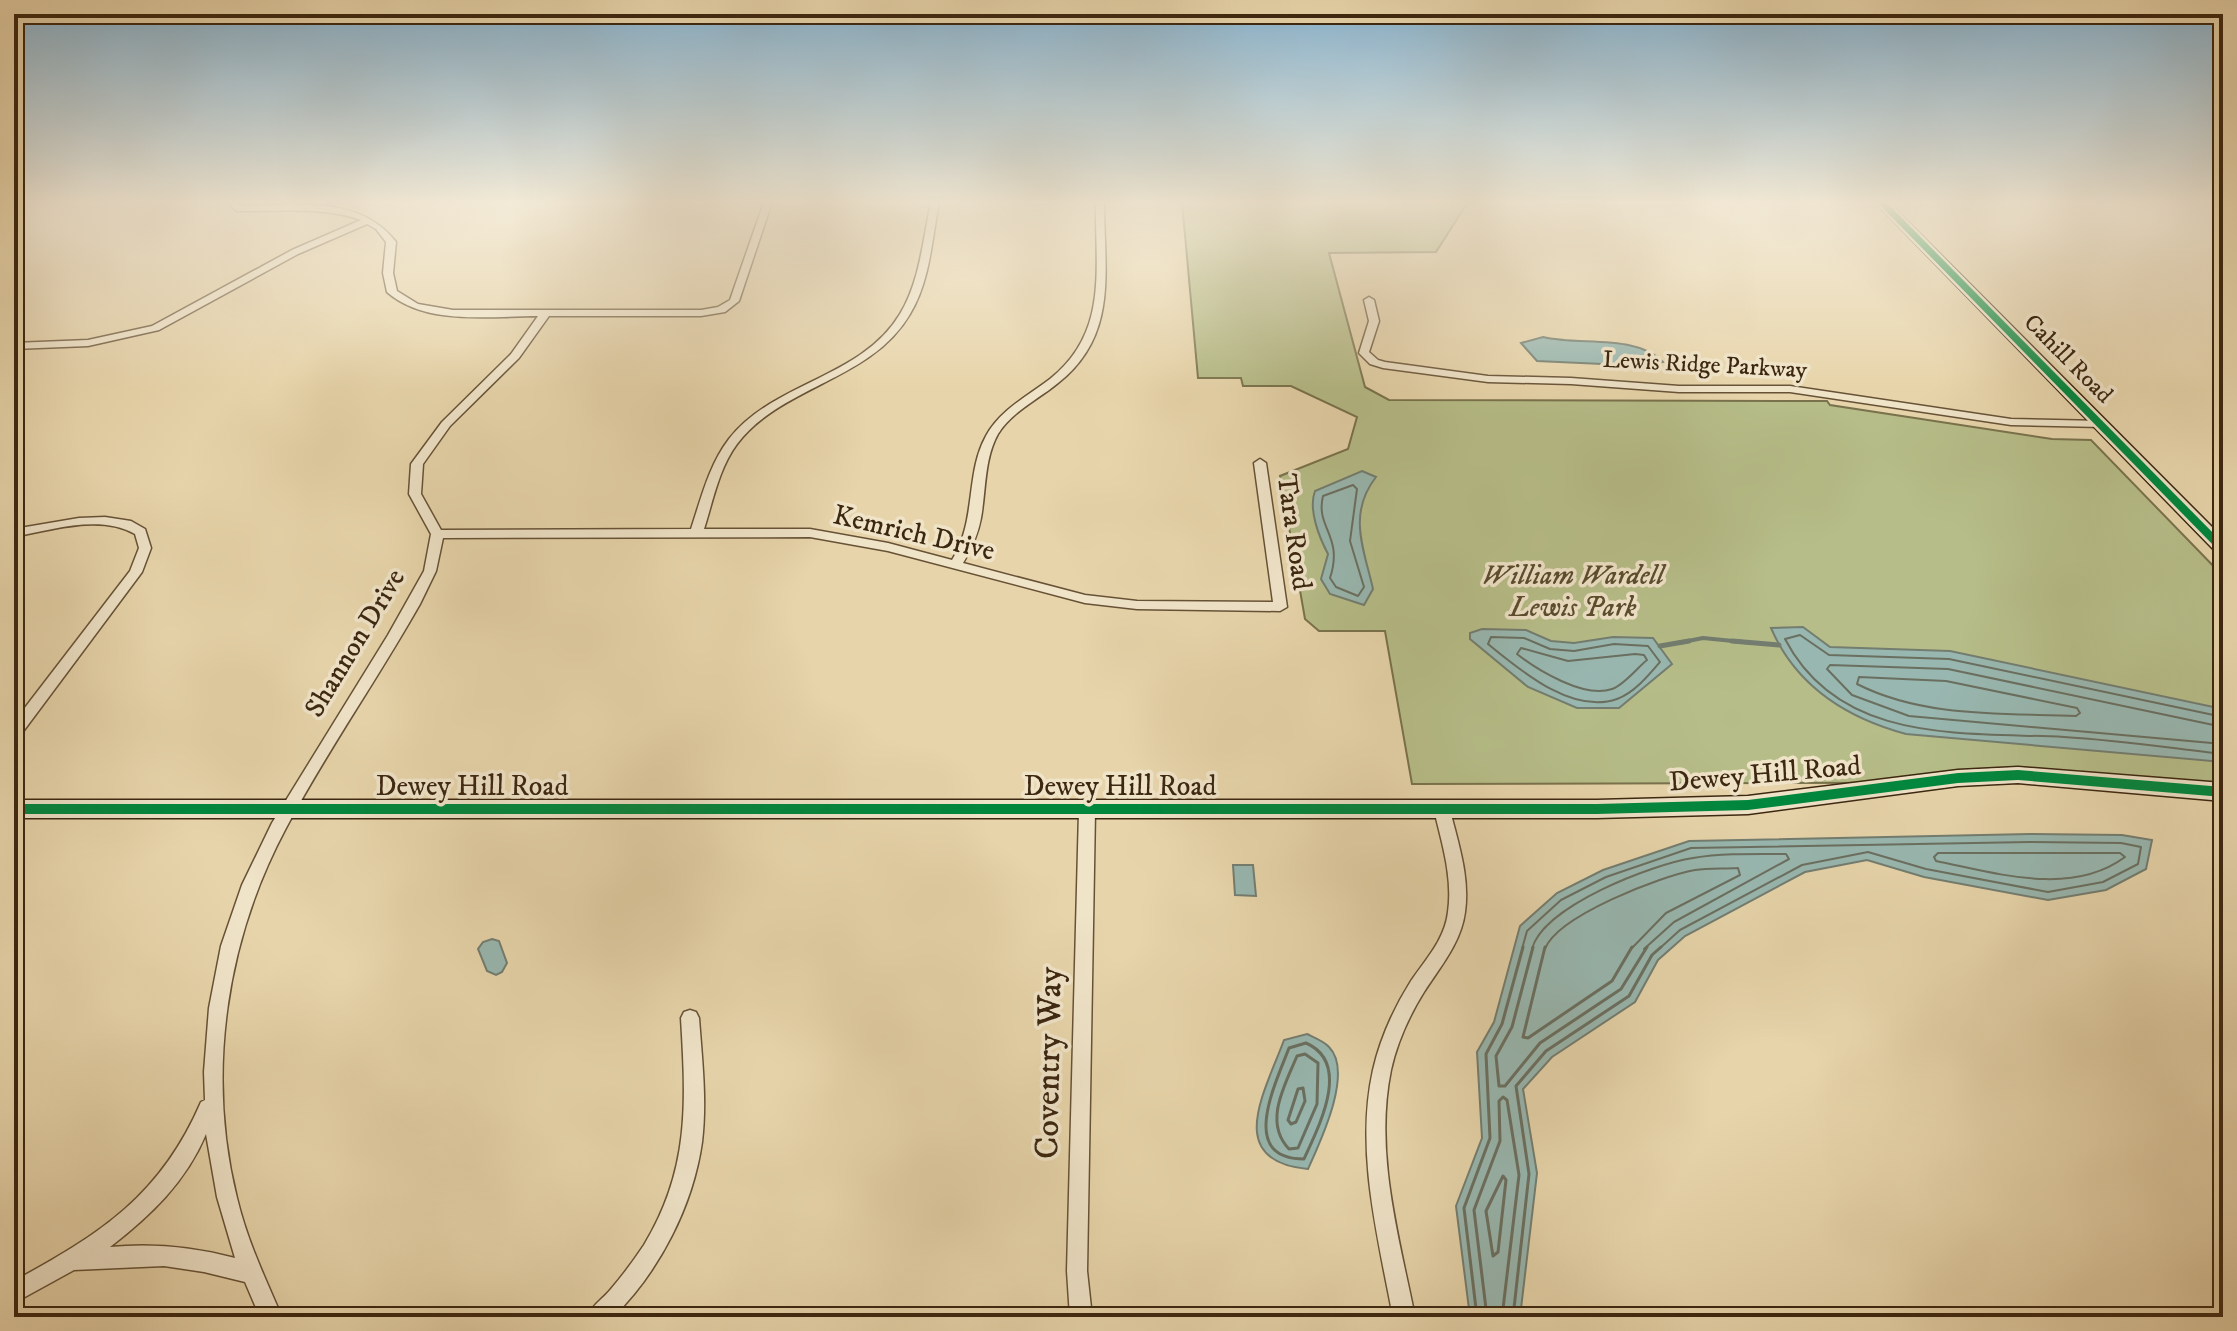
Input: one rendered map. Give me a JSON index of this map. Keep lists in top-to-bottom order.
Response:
{
  "streets": {
    "street": [
      "Cahill Road",
      "Lewis Ridge Parkway",
      "Tara Road",
      "Kemrich Drive",
      "Shannon Drive",
      "Dewey Hill Road",
      "Coventry Way"
    ]
  },
  "crossings": [
    ["Cahill Road", "Lewis Ridge Parkway"],
    ["Tara Road", "Kemrich Drive"],
    ["Kemrich Drive", "Shannon Drive"],
    ["Shannon Drive", "Dewey Hill Road"],
    ["Dewey Hill Road", "Coventry Way"]
  ],
  "parks": ["William Wardell Lewis Park"]
}
